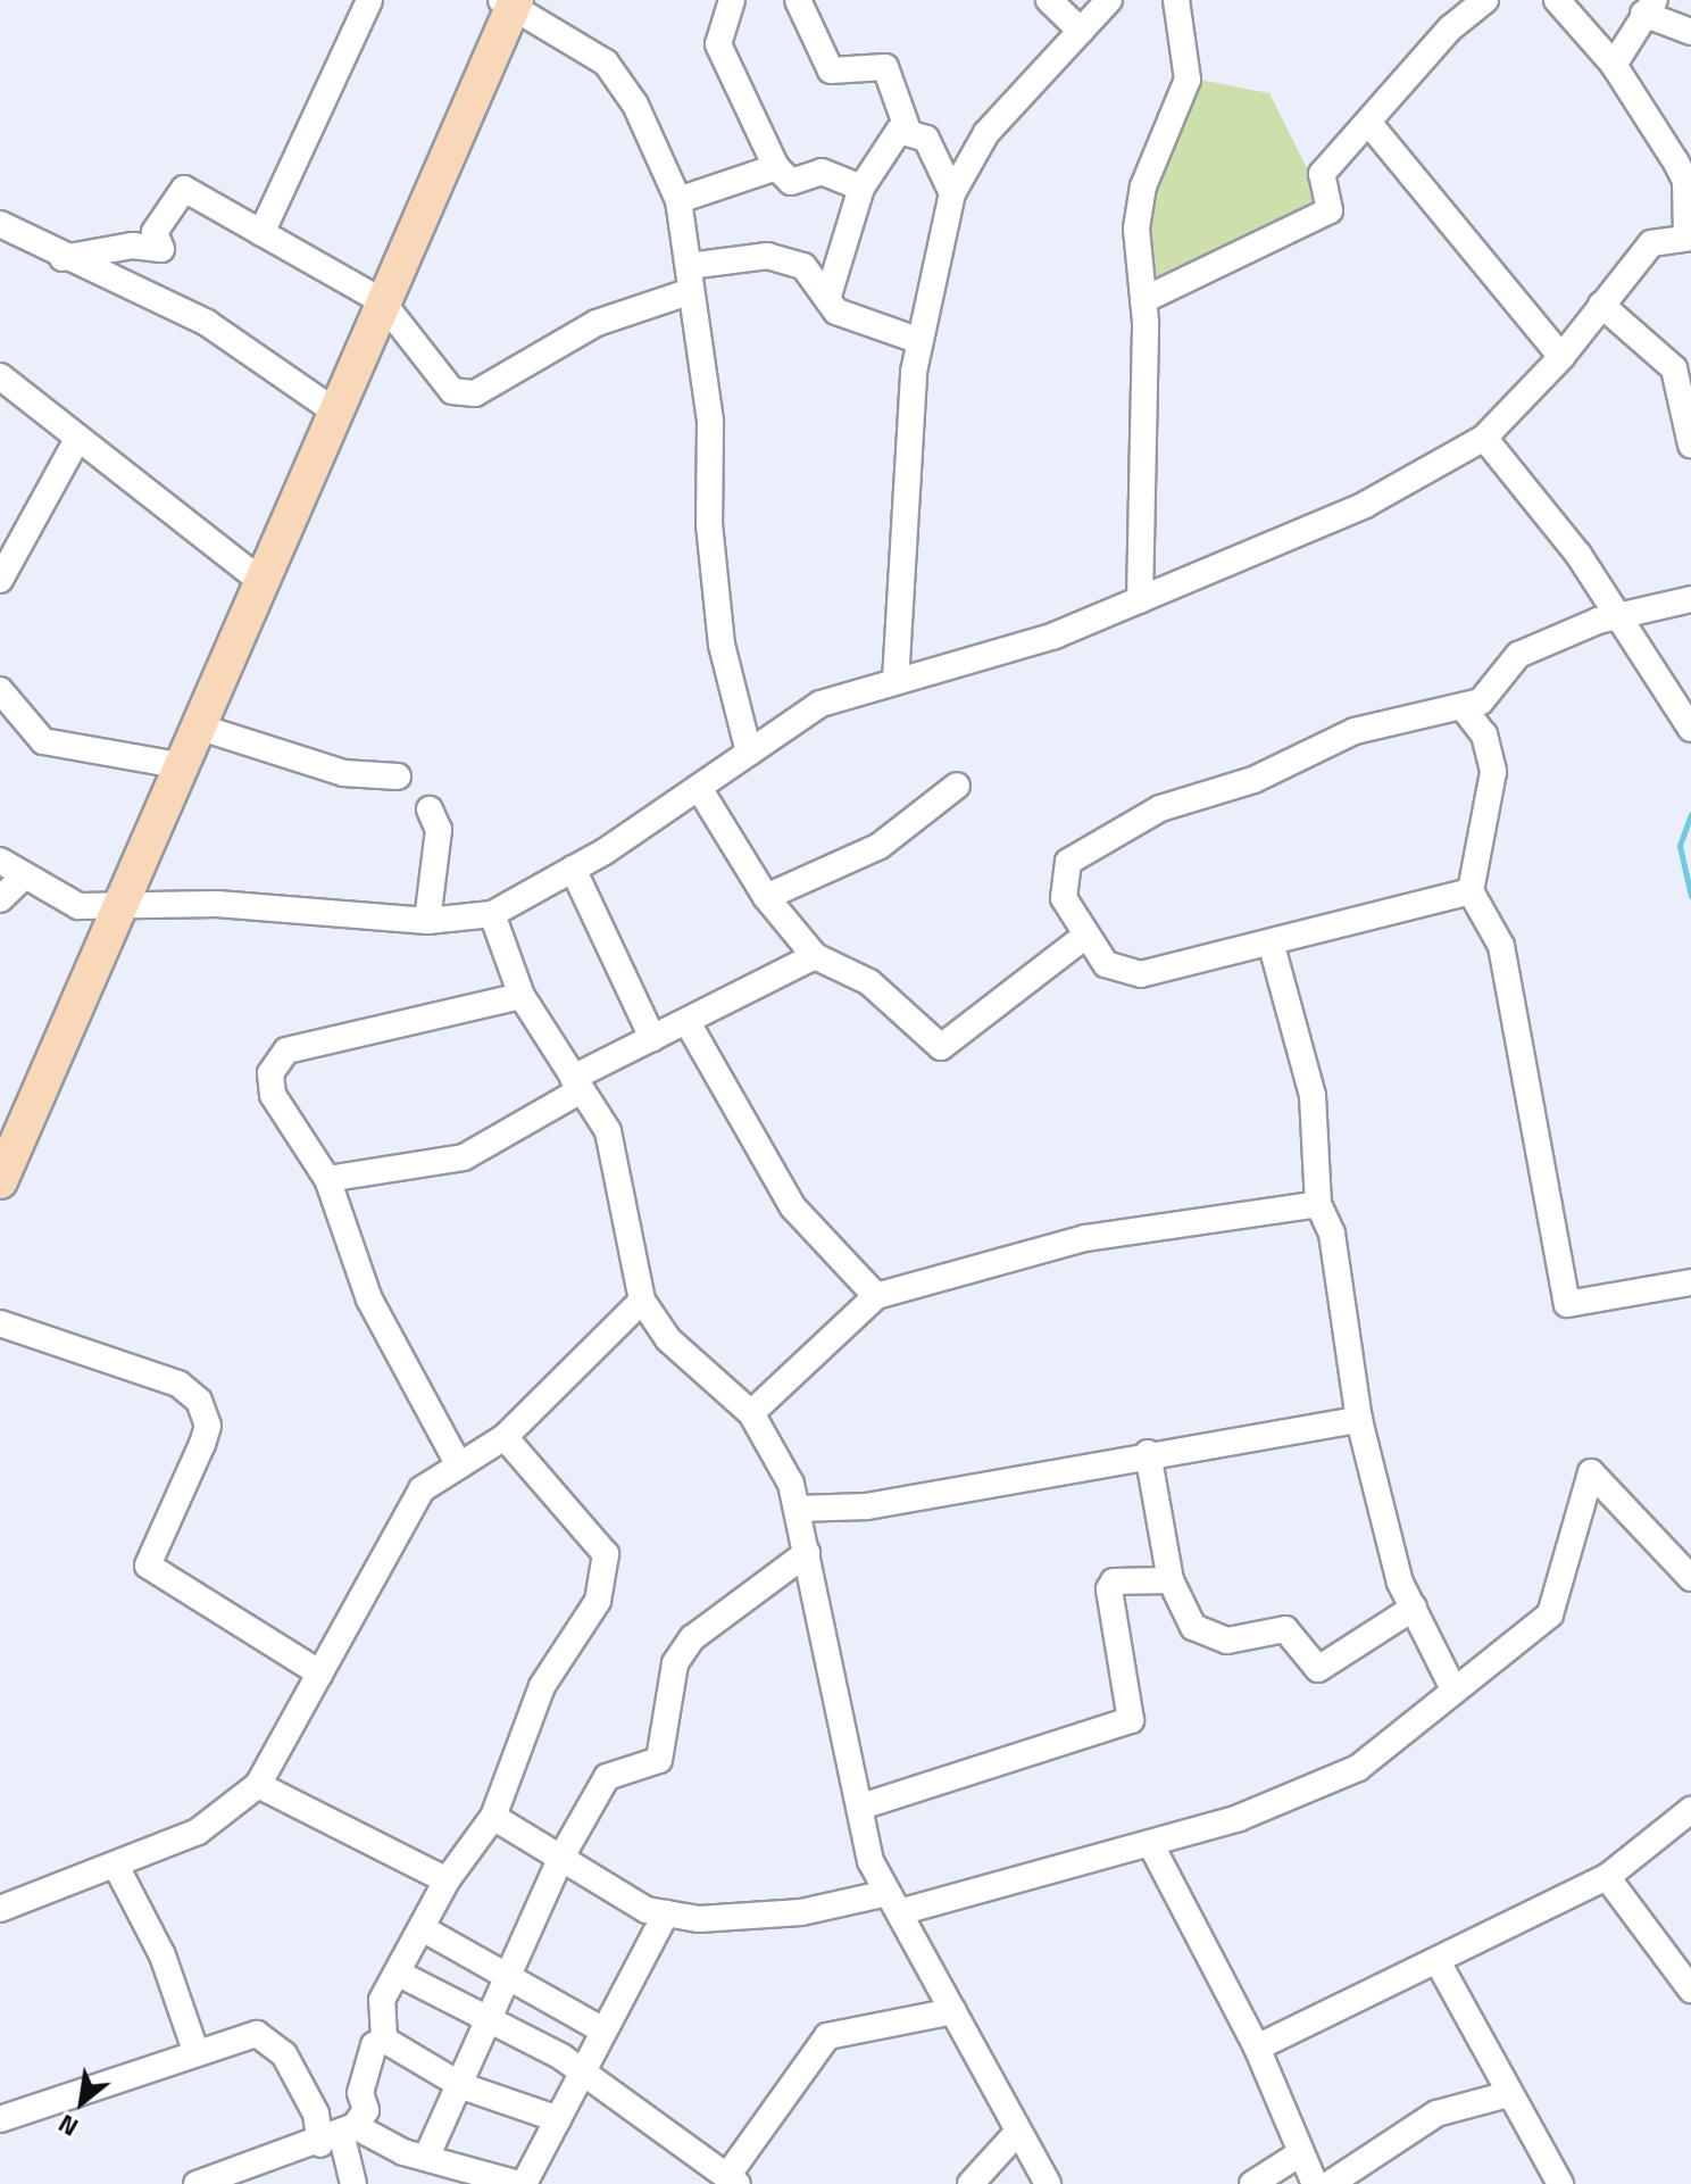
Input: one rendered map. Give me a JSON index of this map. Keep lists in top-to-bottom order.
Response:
{
  "north": "bottom left"
}
